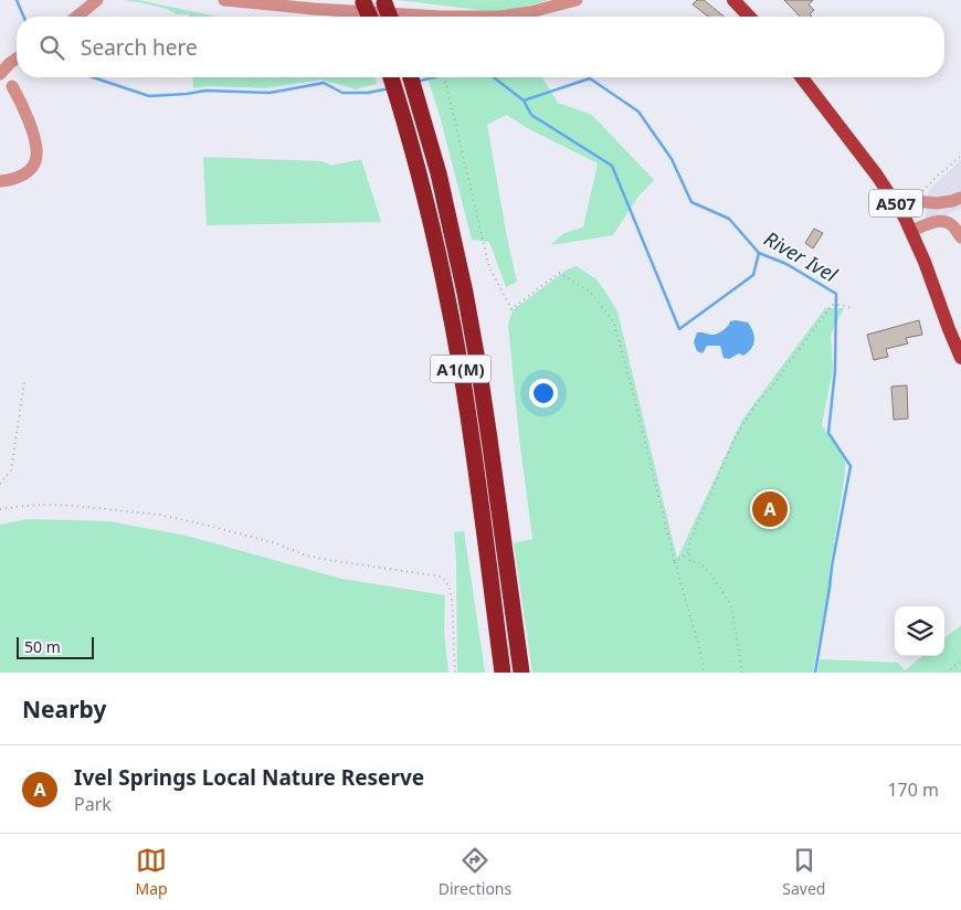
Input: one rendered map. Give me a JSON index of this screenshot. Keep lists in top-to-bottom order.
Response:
{
  "streets": {
    "highway": ["A1(M)"],
    "main road": ["A507"]
  },
  "water": ["River Ivel"],
  "scale_bar": "50 m",
  "page": {
    "search": "Search here",
    "pins": "A",
    "scale": "50 m",
    "heading": "Nearby",
    "list": [
      {
        "mark": "A",
        "name": "Ivel Springs Local Nature Reserve",
        "note": "Park",
        "value": "170 m"
      }
    ],
    "nav": ["Map", "Directions", "Saved"]
  }
}
